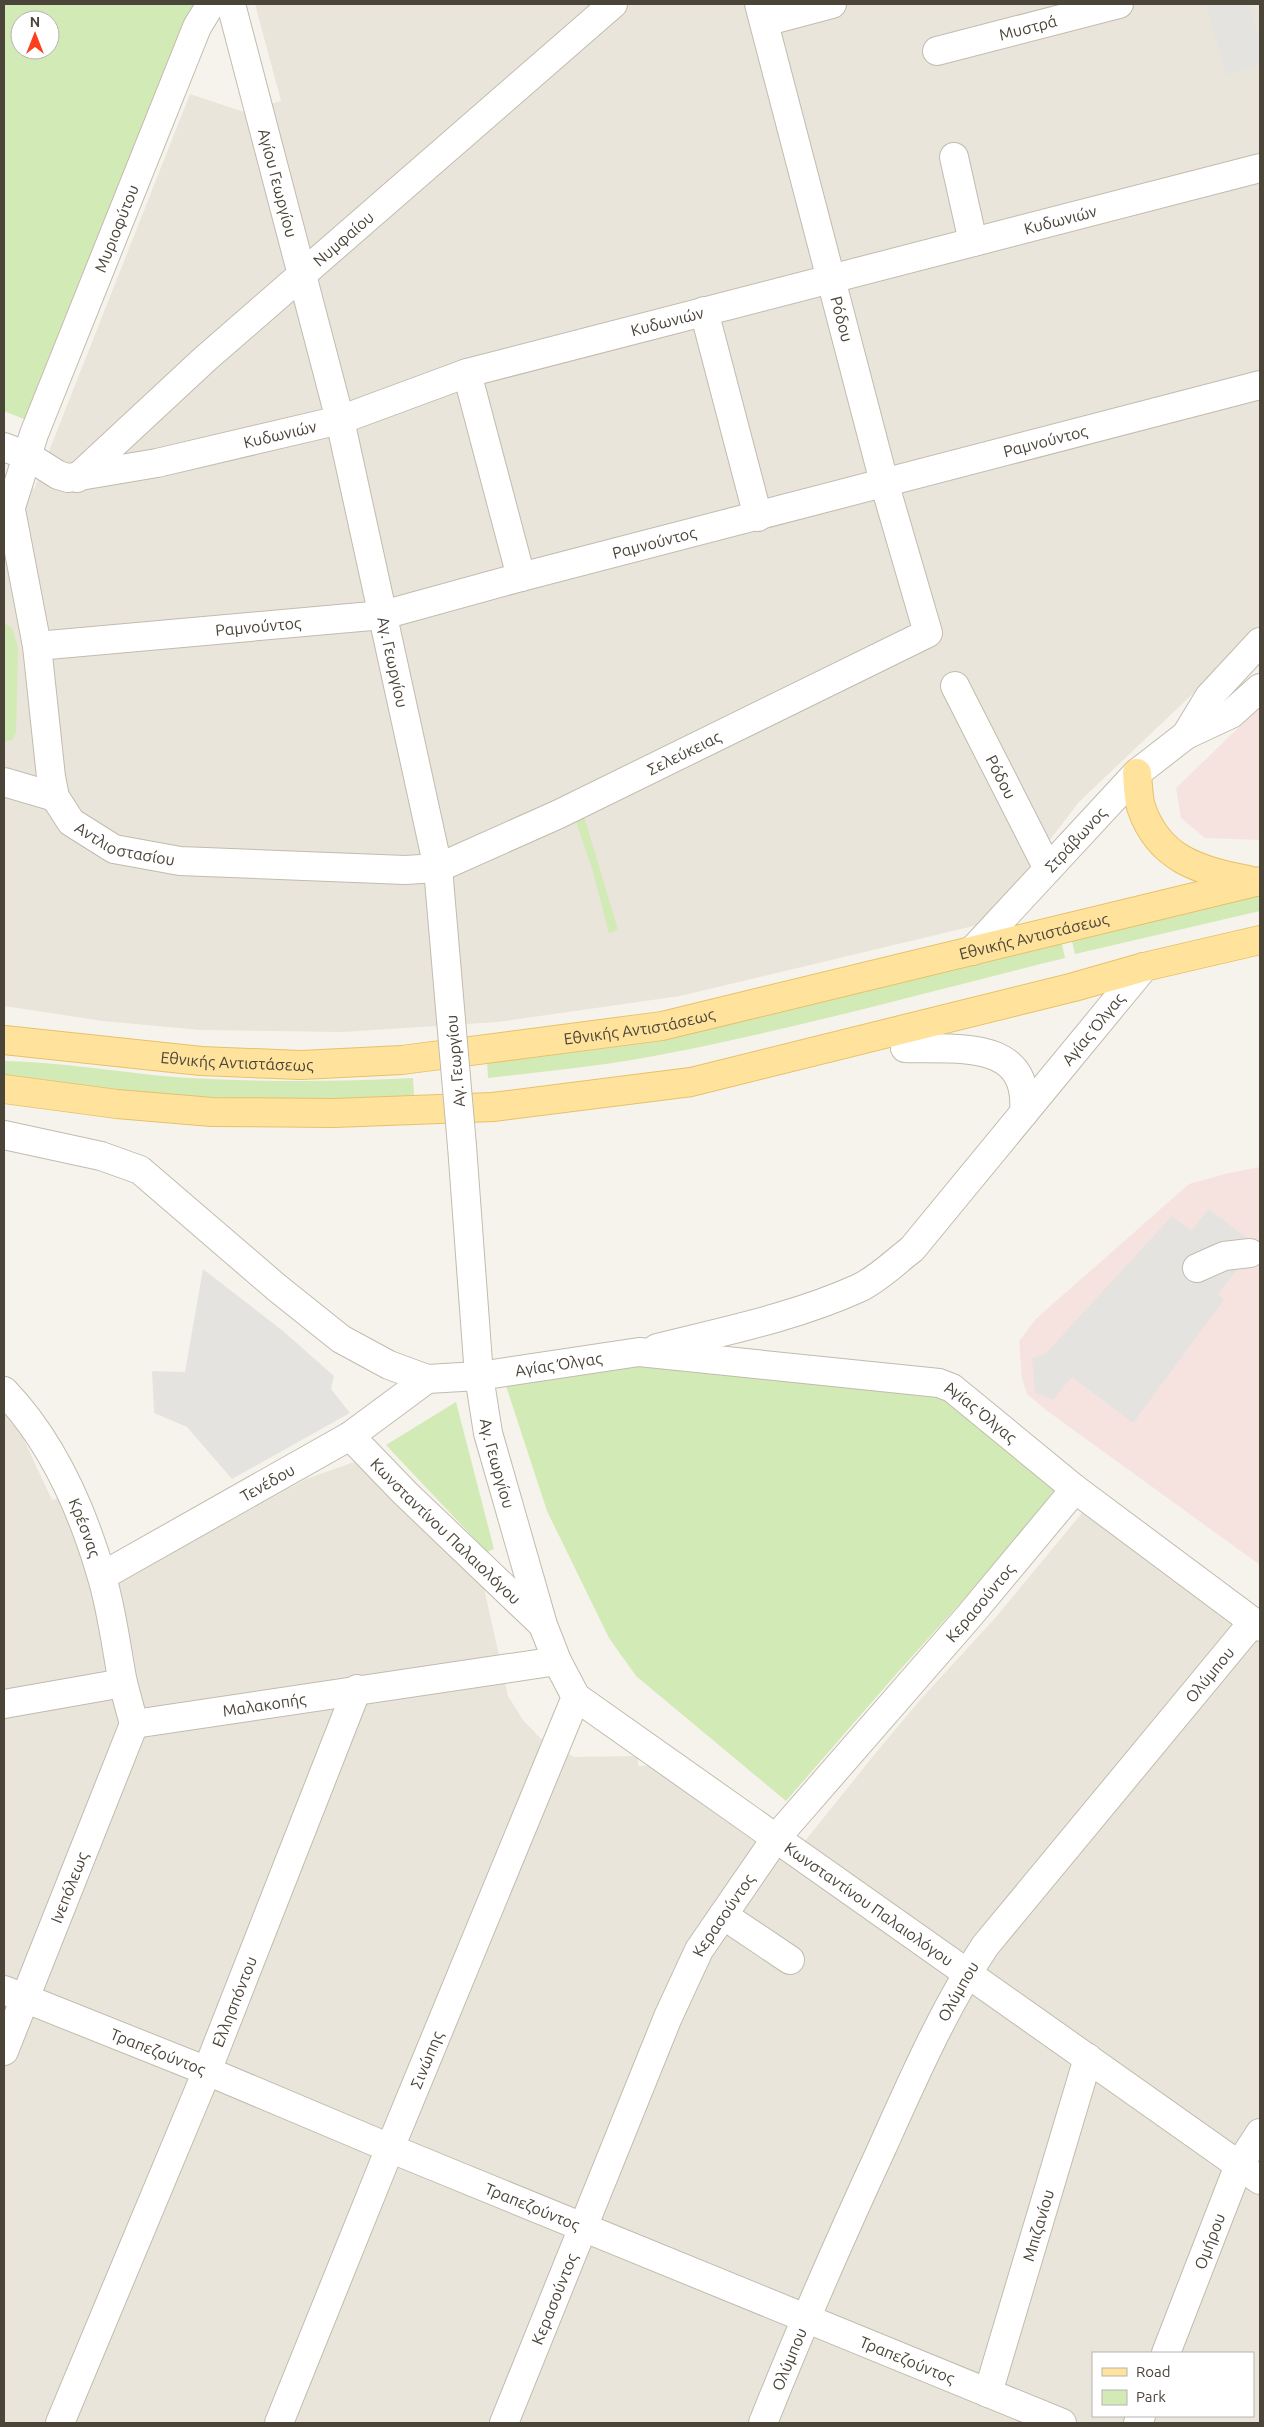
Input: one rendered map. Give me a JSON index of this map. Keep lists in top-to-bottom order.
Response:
{
  "streets": {
    "main road": ["Εθνικής Αντιστάσεως"],
    "street": [
      "Μυστρά",
      "Αγίου Γεωργίου",
      "Κυδωνιών",
      "Μυριοφύτου",
      "Νυμφαίου",
      "Ρόδου",
      "Ραμνούντος",
      "Αγ. Γεωργίου",
      "Σελεύκειας",
      "Στράβωνος",
      "Αντλιοστασίου",
      "Αγίας Όλγας",
      "Τενέδου",
      "Κρέσνας",
      "Κωνσταντίνου Παλαιολόγου",
      "Κερασούντος",
      "Ολύμπου",
      "Μαλακοπής",
      "Ινεπόλεως",
      "Ελλησπόντου",
      "Τραπεζούντος",
      "Σινώπης",
      "Μπιζανίου",
      "Ομήρου"
    ]
  },
  "crossings": [
    ["Αγίου Γεωργίου", "Κυδωνιών"],
    ["Αγίου Γεωργίου", "Νυμφαίου"],
    ["Αγίου Γεωργίου", "Αγ. Γεωργίου"],
    ["Κυδωνιών", "Νυμφαίου"],
    ["Κυδωνιών", "Ρόδου"],
    ["Κυδωνιών", "Αγ. Γεωργίου"],
    ["Μυριοφύτου", "Αντλιοστασίου"],
    ["Ρόδου", "Ραμνούντος"],
    ["Ρόδου", "Σελεύκειας"],
    ["Ρόδου", "Στράβωνος"],
    ["Ραμνούντος", "Αγ. Γεωργίου"],
    ["Ραμνούντος", "Αντλιοστασίου"],
    ["Αγ. Γεωργίου", "Σελεύκειας"],
    ["Αγ. Γεωργίου", "Αντλιοστασίου"],
    ["Αγ. Γεωργίου", "Αγίας Όλγας"],
    ["Αγ. Γεωργίου", "Κωνσταντίνου Παλαιολόγου"],
    ["Αγ. Γεωργίου", "Μαλακοπής"],
    ["Αγ. Γεωργίου", "Σινώπης"],
    ["Σελεύκειας", "Αντλιοστασίου"],
    ["Στράβωνος", "Εθνικής Αντιστάσεως"],
    ["Αγίας Όλγας", "Τενέδου"],
    ["Αγίας Όλγας", "Κερασούντος"],
    ["Αγίας Όλγας", "Ολύμπου"],
    ["Τενέδου", "Κρέσνας"],
    ["Τενέδου", "Κωνσταντίνου Παλαιολόγου"],
    ["Κωνσταντίνου Παλαιολόγου", "Κερασούντος"],
    ["Κωνσταντίνου Παλαιολόγου", "Ολύμπου"],
    ["Κωνσταντίνου Παλαιολόγου", "Σινώπης"],
    ["Κωνσταντίνου Παλαιολόγου", "Μπιζανίου"],
    ["Κωνσταντίνου Παλαιολόγου", "Ομήρου"],
    ["Κερασούντος", "Τραπεζούντος"],
    ["Ολύμπου", "Τραπεζούντος"],
    ["Μαλακοπής", "Ινεπόλεως"],
    ["Μαλακοπής", "Ελλησπόντου"],
    ["Ινεπόλεως", "Τραπεζούντος"],
    ["Ελλησπόντου", "Τραπεζούντος"],
    ["Τραπεζούντος", "Σινώπης"],
    ["Τραπεζούντος", "Μπιζανίου"]
  ],
  "legend": ["Road", "Park"],
  "north": "top"
}
